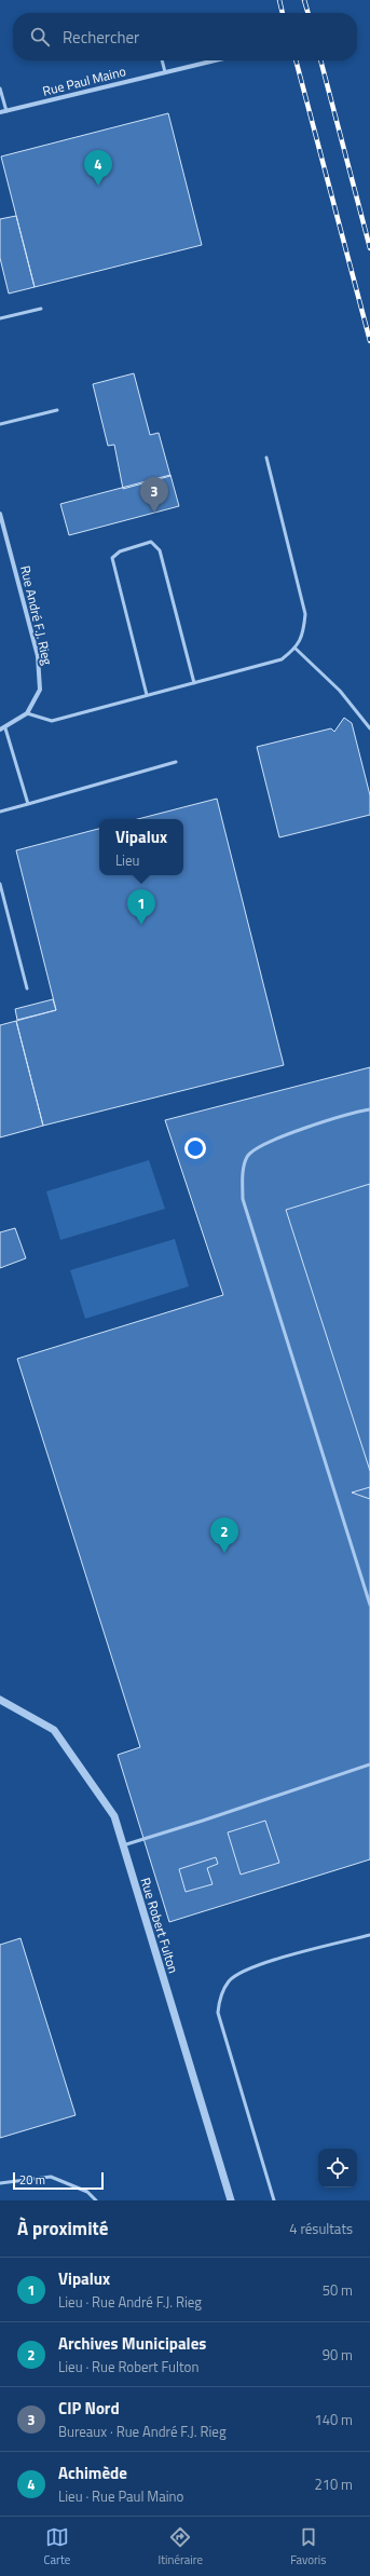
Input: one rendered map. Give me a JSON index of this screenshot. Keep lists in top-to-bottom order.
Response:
{
  "streets": {
    "street": ["Rue Paul Maino", "Rue André F.J. Rieg", "Rue Robert Fulton"]
  },
  "scale_bar": "20 m",
  "page": {
    "search": "Rechercher",
    "pins": [
      "4",
      "3",
      "1",
      "2"
    ],
    "popup": ["Vipalux", "Lieu"],
    "scale": "20 m",
    "heading": ["À proximité", "4 résultats"],
    "list": [
      {
        "mark": "1",
        "name": "Vipalux",
        "note": "Lieu · Rue André F.J. Rieg",
        "value": "50 m"
      },
      {
        "mark": "2",
        "name": "Archives Municipales",
        "note": "Lieu · Rue Robert Fulton",
        "value": "90 m"
      },
      {
        "mark": "3",
        "name": "CIP Nord",
        "note": "Bureaux · Rue André F.J. Rieg",
        "value": "140 m"
      },
      {
        "mark": "4",
        "name": "Achimède",
        "note": "Lieu · Rue Paul Maino",
        "value": "210 m"
      }
    ],
    "nav": ["Carte", "Itinéraire", "Favoris"]
  }
}
